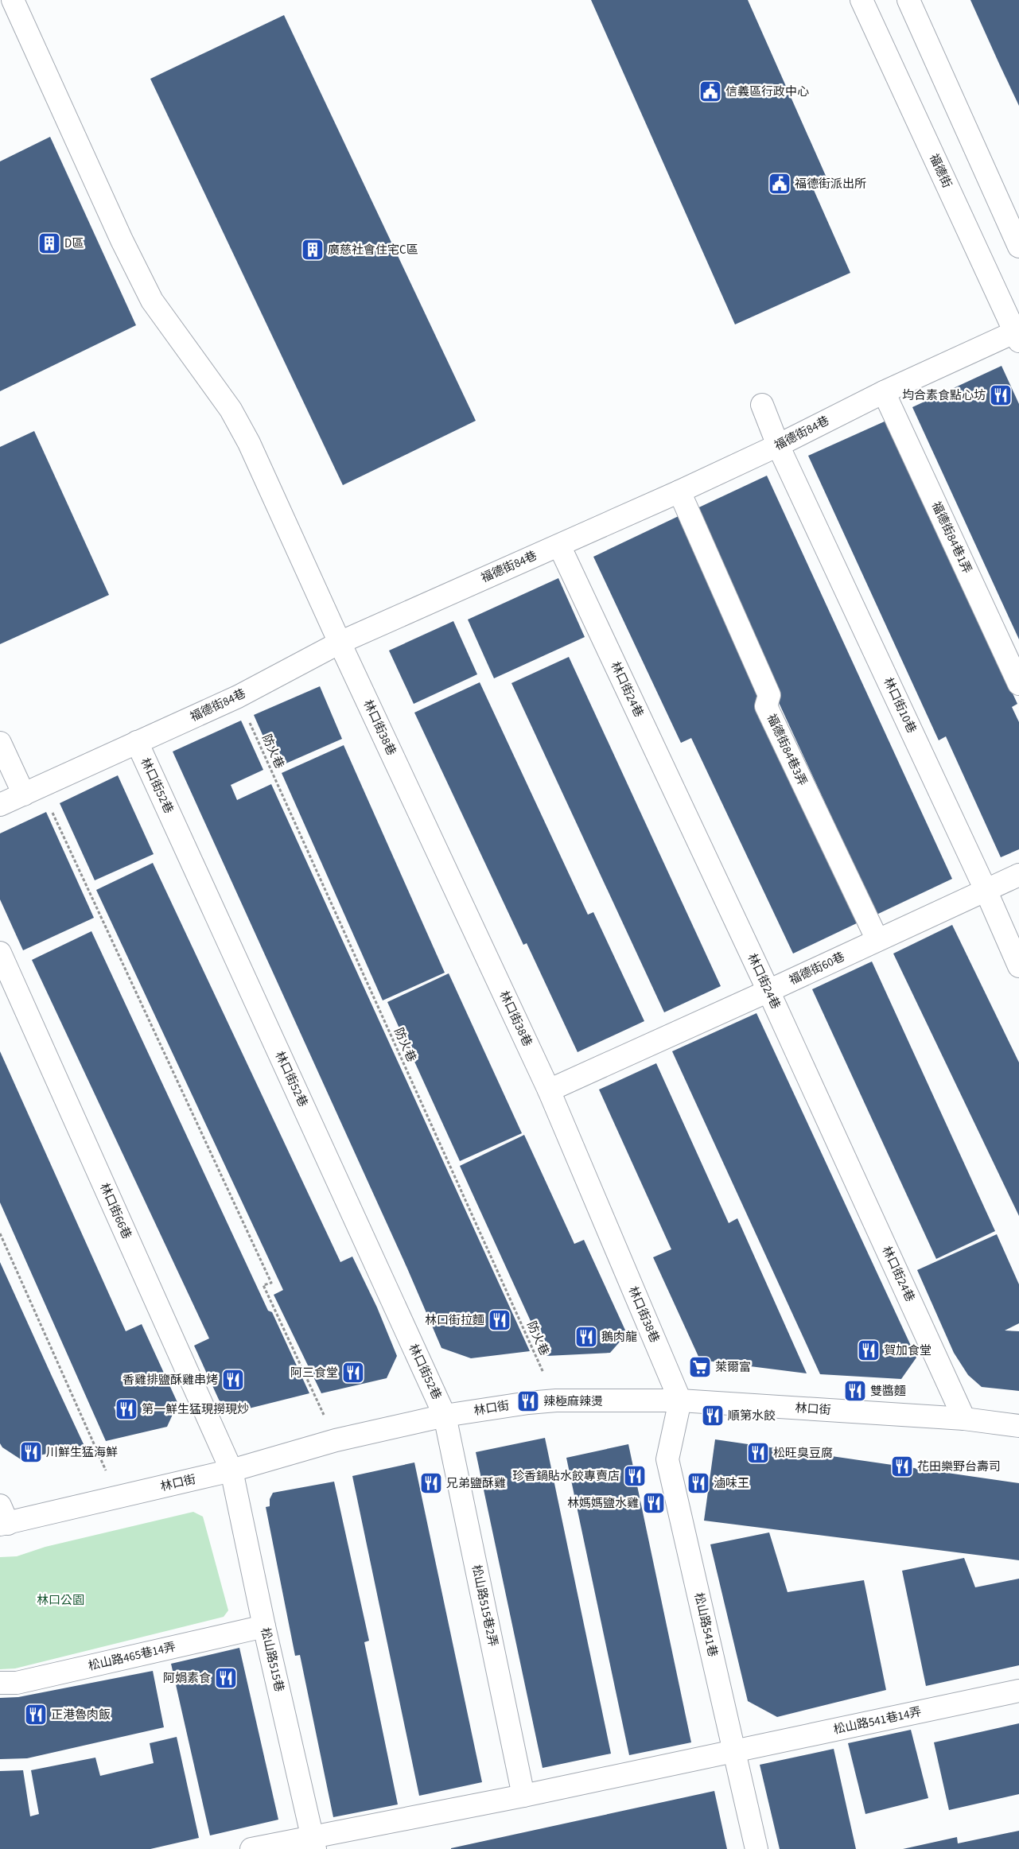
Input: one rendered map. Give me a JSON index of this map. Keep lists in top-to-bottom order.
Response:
{
  "streets": {
    "street": [
      "福德街",
      "福德街84巷",
      "福德街84巷1弄",
      "林口街24巷",
      "林口街10巷",
      "林口街38巷",
      "福德街84巷3弄",
      "林口街52巷",
      "福德街60巷",
      "林口街66巷",
      "林口街",
      "松山路515巷2弄",
      "松山路541巷",
      "松山路465巷14弄",
      "松山路515巷",
      "松山路541巷14弄"
    ],
    "path": ["防火巷"]
  },
  "crossings": [
    ["福德街", "福德街84巷"],
    ["福德街84巷", "福德街84巷1弄"],
    ["福德街84巷", "林口街24巷"],
    ["福德街84巷", "林口街10巷"],
    ["福德街84巷", "林口街38巷"],
    ["福德街84巷", "福德街84巷3弄"],
    ["福德街84巷", "防火巷"],
    ["福德街84巷", "林口街52巷"],
    ["林口街24巷", "福德街60巷"],
    ["林口街24巷", "林口街"],
    ["林口街10巷", "福德街60巷"],
    ["林口街38巷", "福德街60巷"],
    ["林口街38巷", "林口街"],
    ["林口街38巷", "松山路541巷"],
    ["福德街84巷3弄", "福德街60巷"],
    ["防火巷", "林口街"],
    ["林口街52巷", "林口街"],
    ["林口街52巷", "松山路515巷2弄"],
    ["林口街66巷", "林口街"],
    ["林口街66巷", "松山路515巷"],
    ["林口街", "松山路515巷2弄"],
    ["林口街", "松山路541巷"],
    ["林口街", "松山路515巷"],
    ["松山路541巷", "松山路541巷14弄"],
    ["松山路465巷14弄", "松山路515巷"]
  ],
  "parks": ["林口公園"],
  "places": {
    "public building": ["信義區行政中心", "福德街派出所"],
    "building": ["D區", "廣慈社會住宅C區"],
    "restaurant": [
      "均合素食點心坊",
      "林口街拉麵",
      "鵝肉龍",
      "賀加食堂",
      "阿三食堂",
      "香雞排鹽酥雞串烤",
      "雙醬麵",
      "辣極麻辣燙",
      "第一鮮生猛現撈現炒",
      "順第水餃",
      "川鮮生猛海鮮",
      "松旺臭豆腐",
      "花田樂野台壽司",
      "珍香鍋貼水餃專賣店",
      "兄弟鹽酥雞",
      "滷味王",
      "林媽媽鹽水雞",
      "阿娟素食",
      "正港魯肉飯"
    ],
    "supermarket": ["萊爾富"]
  }
}
